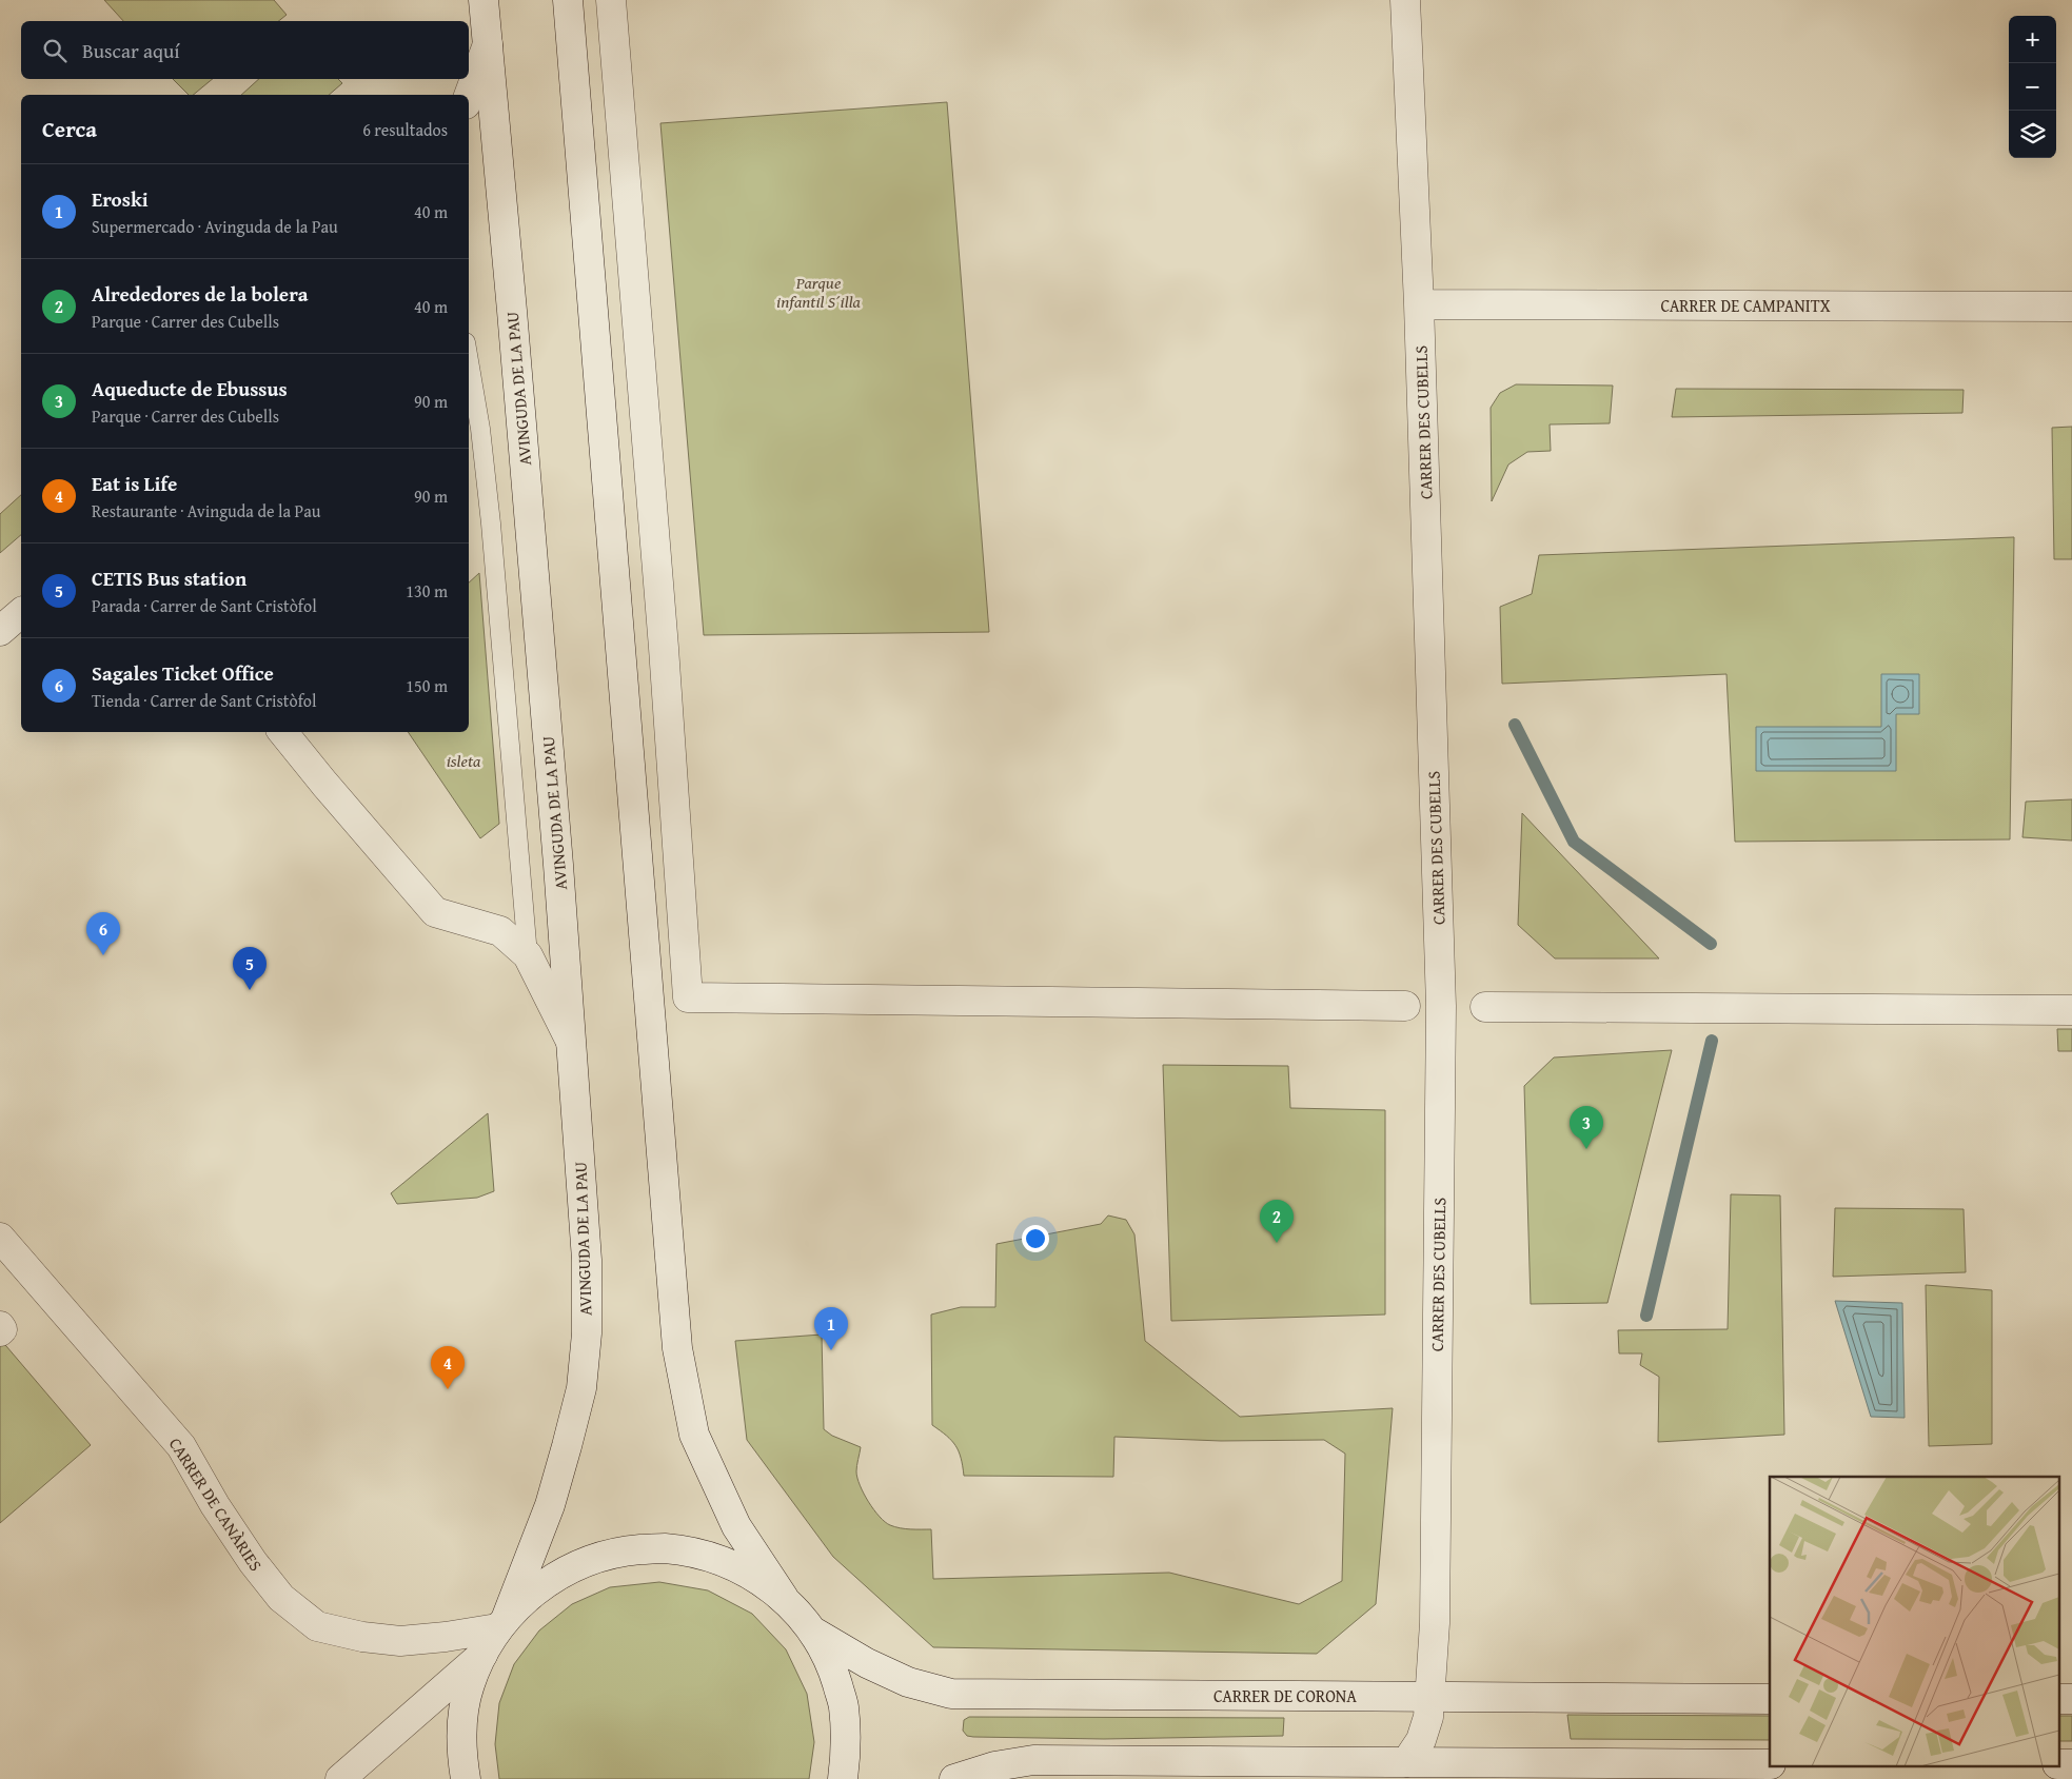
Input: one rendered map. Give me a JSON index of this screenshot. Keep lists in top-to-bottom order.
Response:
{
  "streets": {
    "street": [
      "CARRER DE CAMPANITX",
      "AVINGUDA DE LA PAU",
      "CARRER DES CUBELLS",
      "CARRER DE CANÀRIES",
      "CARRER DE CORONA"
    ]
  },
  "crossings": [
    ["CARRER DE CAMPANITX", "CARRER DES CUBELLS"],
    ["AVINGUDA DE LA PAU", "CARRER DE CANÀRIES"],
    ["CARRER DES CUBELLS", "CARRER DE CORONA"]
  ],
  "parks": ["Parque infantil S´illa", "isleta"],
  "page": {
    "map_buttons": ["+", "−"],
    "search": "Buscar aquí",
    "heading": ["Cerca", "6 resultados"],
    "list": [
      {
        "mark": "1",
        "name": "Eroski",
        "note": "Supermercado · Avinguda de la Pau",
        "value": "40 m"
      },
      {
        "mark": "2",
        "name": "Alrededores de la bolera",
        "note": "Parque · Carrer des Cubells",
        "value": "40 m"
      },
      {
        "mark": "3",
        "name": "Aqueducte de Ebussus",
        "note": "Parque · Carrer des Cubells",
        "value": "90 m"
      },
      {
        "mark": "4",
        "name": "Eat is Life",
        "note": "Restaurante · Avinguda de la Pau",
        "value": "90 m"
      },
      {
        "mark": "5",
        "name": "CETIS Bus station",
        "note": "Parada · Carrer de Sant Cristòfol",
        "value": "130 m"
      },
      {
        "mark": "6",
        "name": "Sagales Ticket Office",
        "note": "Tienda · Carrer de Sant Cristòfol",
        "value": "150 m"
      }
    ],
    "pins": [
      "6",
      "5",
      "3",
      "2",
      "1",
      "4"
    ]
  }
}
